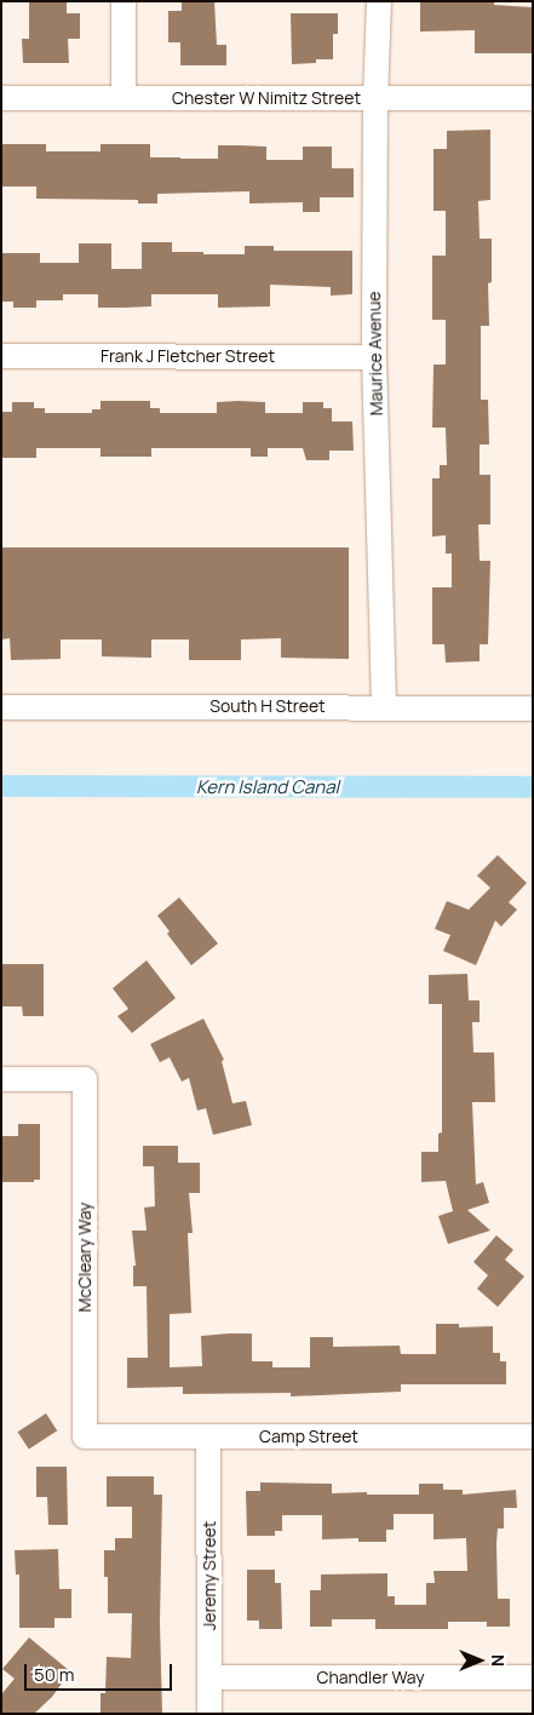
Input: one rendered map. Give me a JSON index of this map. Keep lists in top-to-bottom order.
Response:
{
  "streets": {
    "street": [
      "Chester W Nimitz Street",
      "Maurice Avenue",
      "Frank J Fletcher Street",
      "South H Street",
      "McCleary Way",
      "Camp Street",
      "Jeremy Street",
      "Chandler Way"
    ]
  },
  "crossings": [
    ["Chester W Nimitz Street", "Maurice Avenue"],
    ["Maurice Avenue", "Frank J Fletcher Street"],
    ["Maurice Avenue", "South H Street"],
    ["McCleary Way", "Camp Street"],
    ["Camp Street", "Jeremy Street"],
    ["Jeremy Street", "Chandler Way"]
  ],
  "water": ["Kern Island Canal"],
  "scale_bar": "50 m",
  "north": "right"
}
